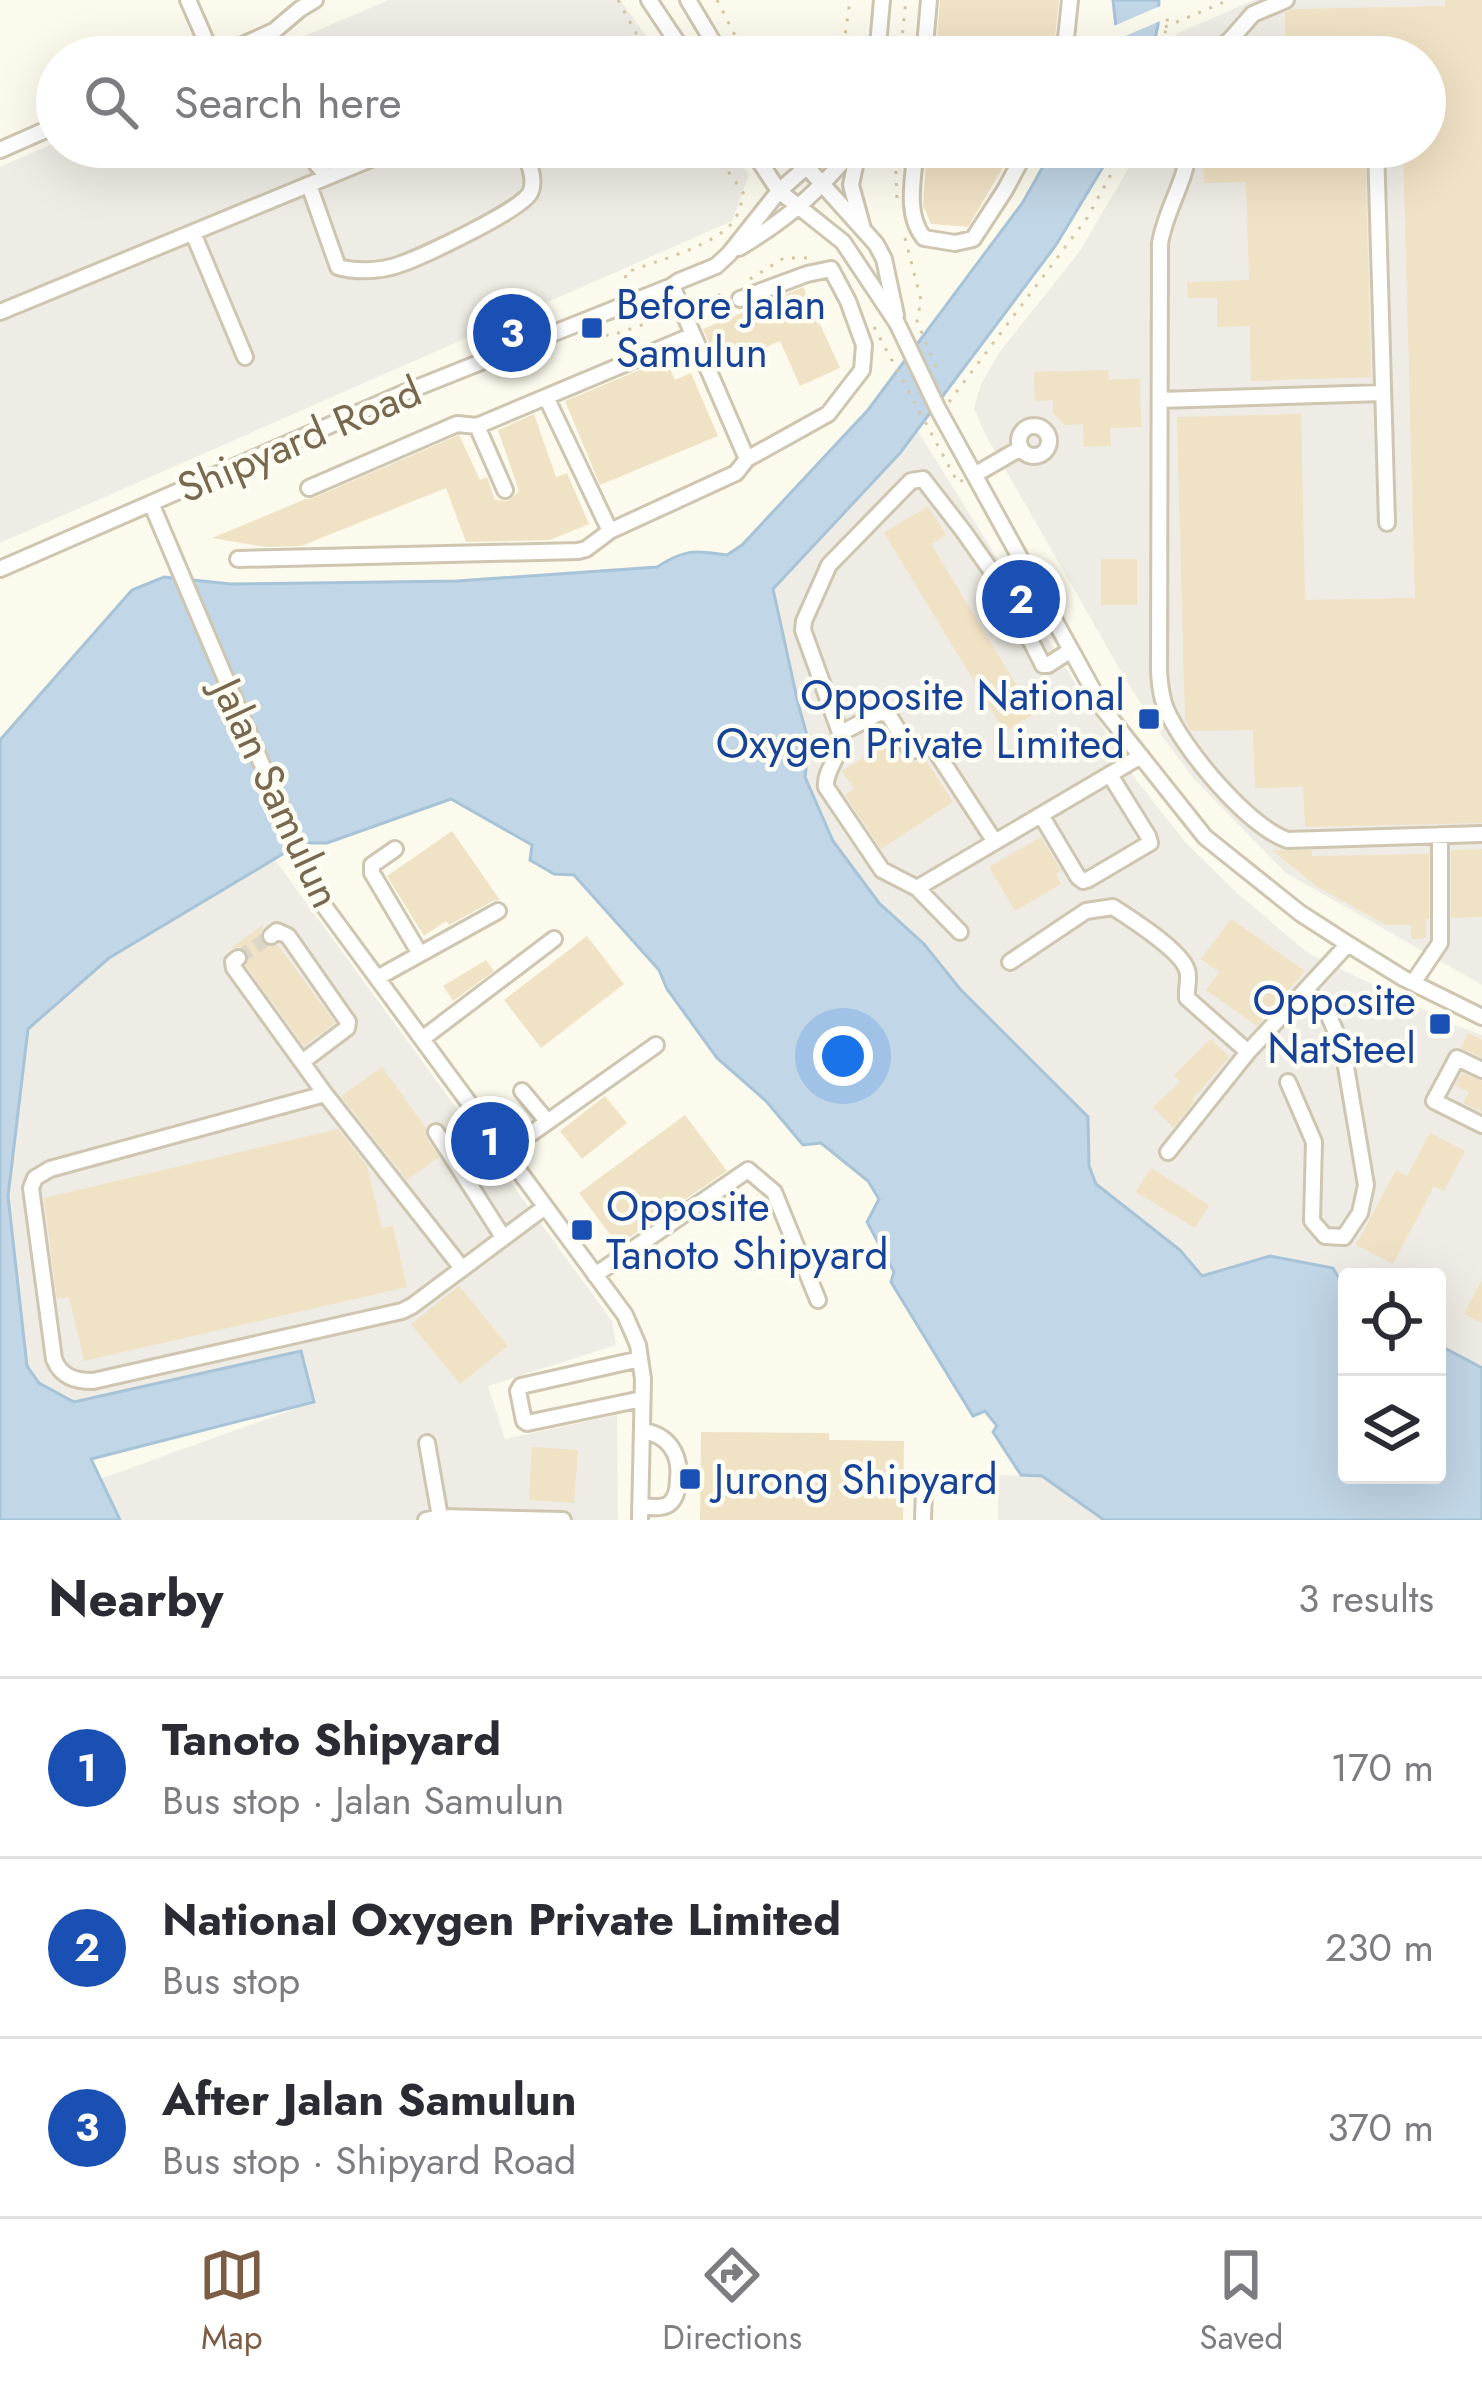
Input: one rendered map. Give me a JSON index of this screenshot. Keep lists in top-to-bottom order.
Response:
{
  "streets": {
    "street": ["Shipyard Road", "Jalan Samulun"]
  },
  "crossings": [
    ["Shipyard Road", "Jalan Samulun"]
  ],
  "places": {
    "transit": [
      "Before Jalan Samulun",
      "Opposite National Oxygen Private Limited",
      "Opposite NatSteel",
      "Opposite Tanoto Shipyard",
      "Jurong Shipyard"
    ]
  },
  "page": {
    "search": "Search here",
    "pins": ["3", "2", "1"],
    "heading": ["Nearby", "3 results"],
    "list": [
      {
        "mark": "1",
        "name": "Tanoto Shipyard",
        "note": "Bus stop · Jalan Samulun",
        "value": "170 m"
      },
      {
        "mark": "2",
        "name": "National Oxygen Private Limited",
        "note": "Bus stop",
        "value": "230 m"
      },
      {
        "mark": "3",
        "name": "After Jalan Samulun",
        "note": "Bus stop · Shipyard Road",
        "value": "370 m"
      }
    ],
    "nav": ["Map", "Directions", "Saved"]
  }
}
